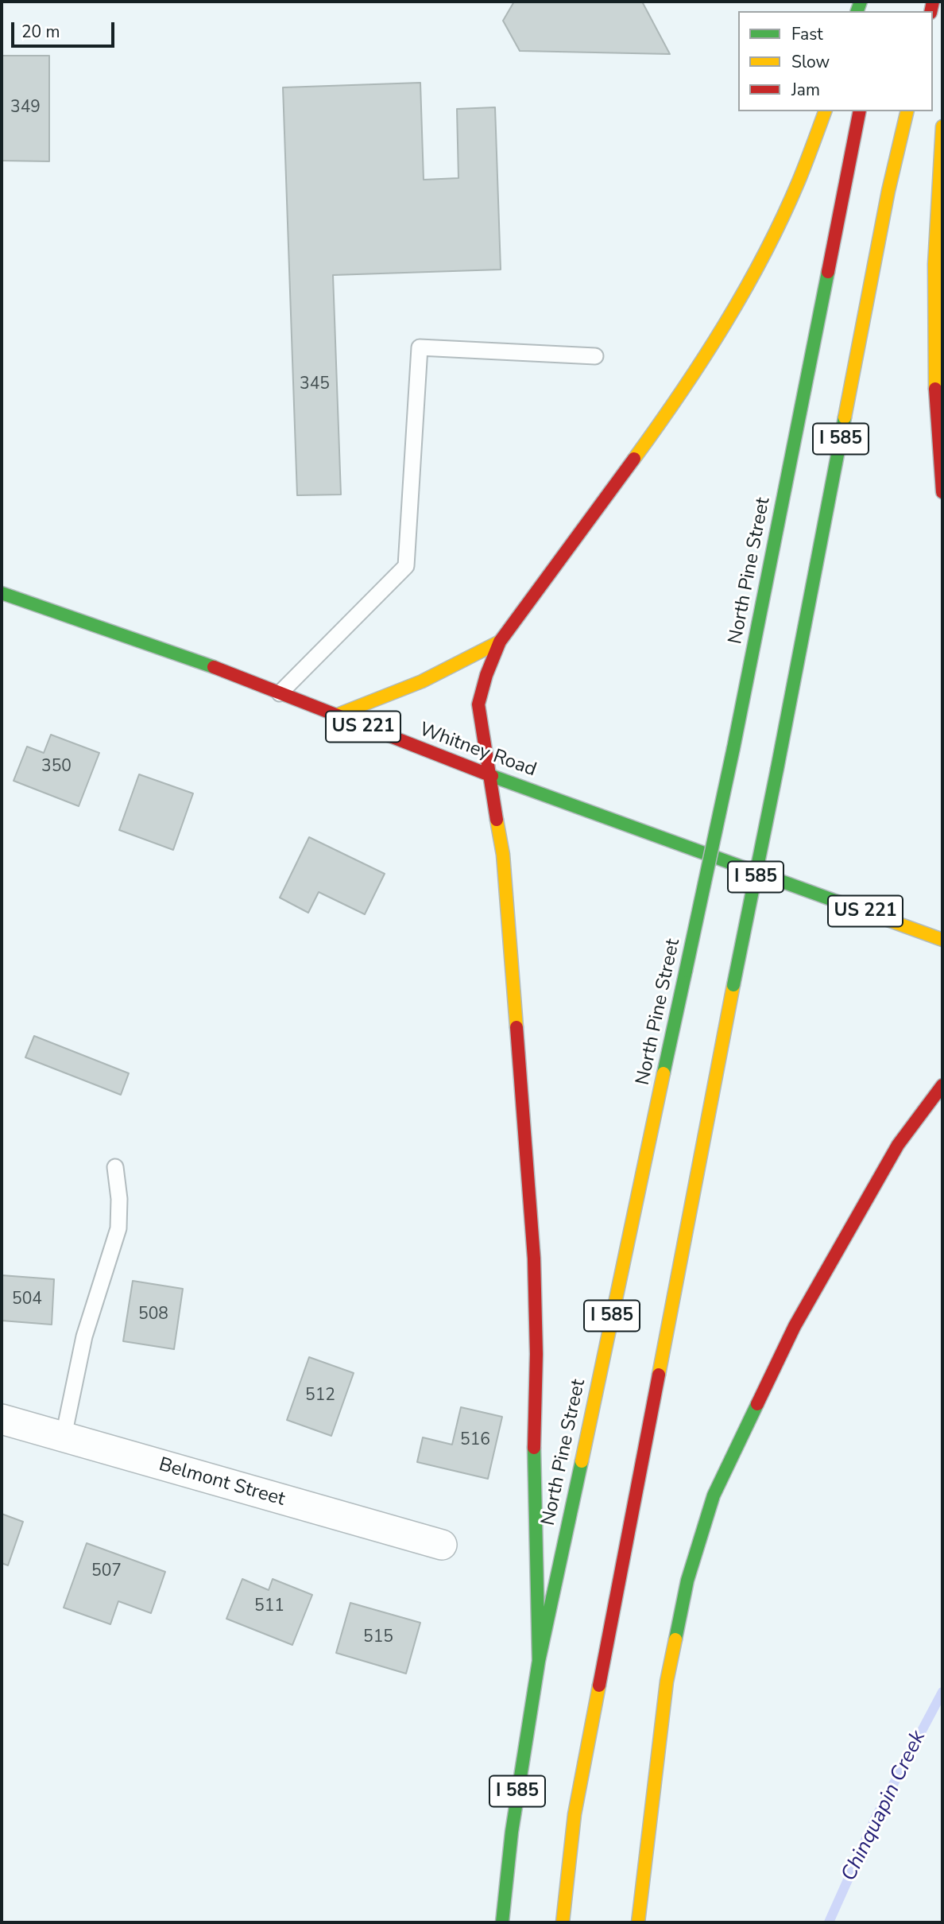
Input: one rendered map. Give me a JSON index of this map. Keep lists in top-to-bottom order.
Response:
{
  "streets": {
    "main road": [
      "I 585",
      "North Pine Street",
      "US 221",
      "Whitney Road"
    ],
    "street": ["Belmont Street"]
  },
  "water": ["Chinquapin Creek"],
  "house_numbers": [
    "349",
    "345",
    "350",
    "504",
    "508",
    "512",
    "516",
    "507",
    "511",
    "515"
  ],
  "legend": ["Fast", "Slow", "Jam"],
  "scale_bar": "20 m"
}
